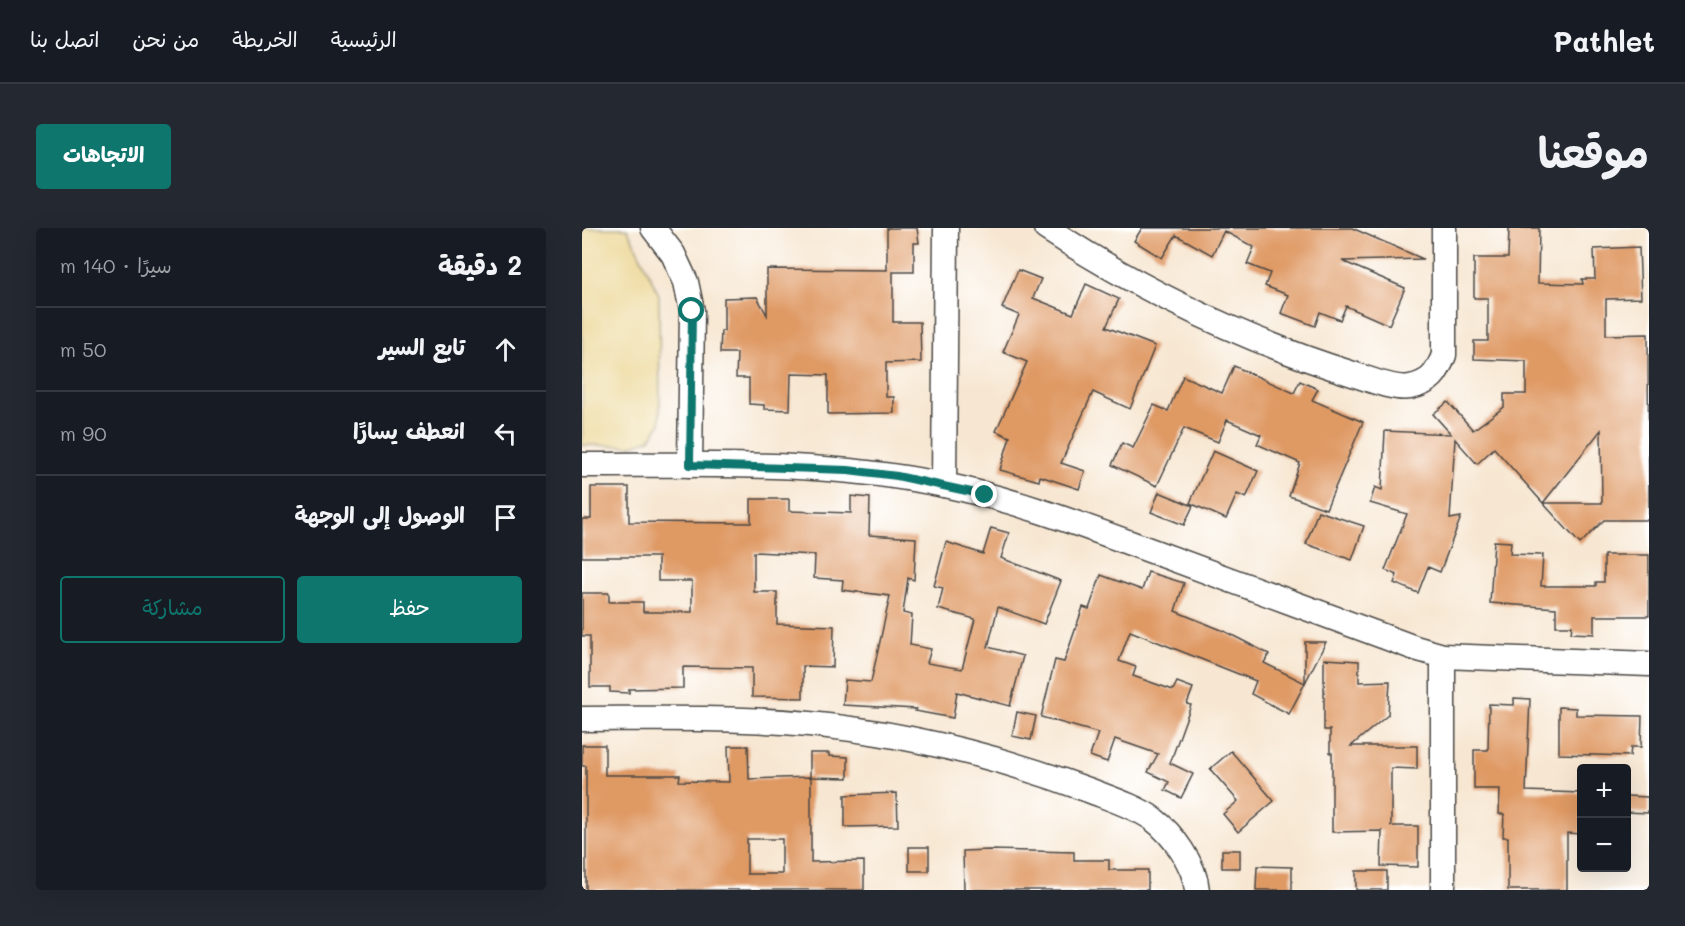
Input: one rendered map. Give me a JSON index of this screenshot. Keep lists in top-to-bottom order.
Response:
{
  "page": {
    "header": "Pathlet",
    "nav": [
      "الرئيسية",
      "الخريطة",
      "من نحن",
      "اتصل بنا"
    ],
    "title": "موقعنا",
    "buttons": [
      "الاتجاهات",
      ["حفظ", "مشاركة"]
    ],
    "heading": ["2 دقيقة", "سيرًا · 140 m"],
    "list": [
      ["تابع السير", "50 m"],
      ["انعطف يسارًا", "90 m"],
      "الوصول إلى الوجهة"
    ],
    "map_buttons": ["+", "−"]
  }
}
